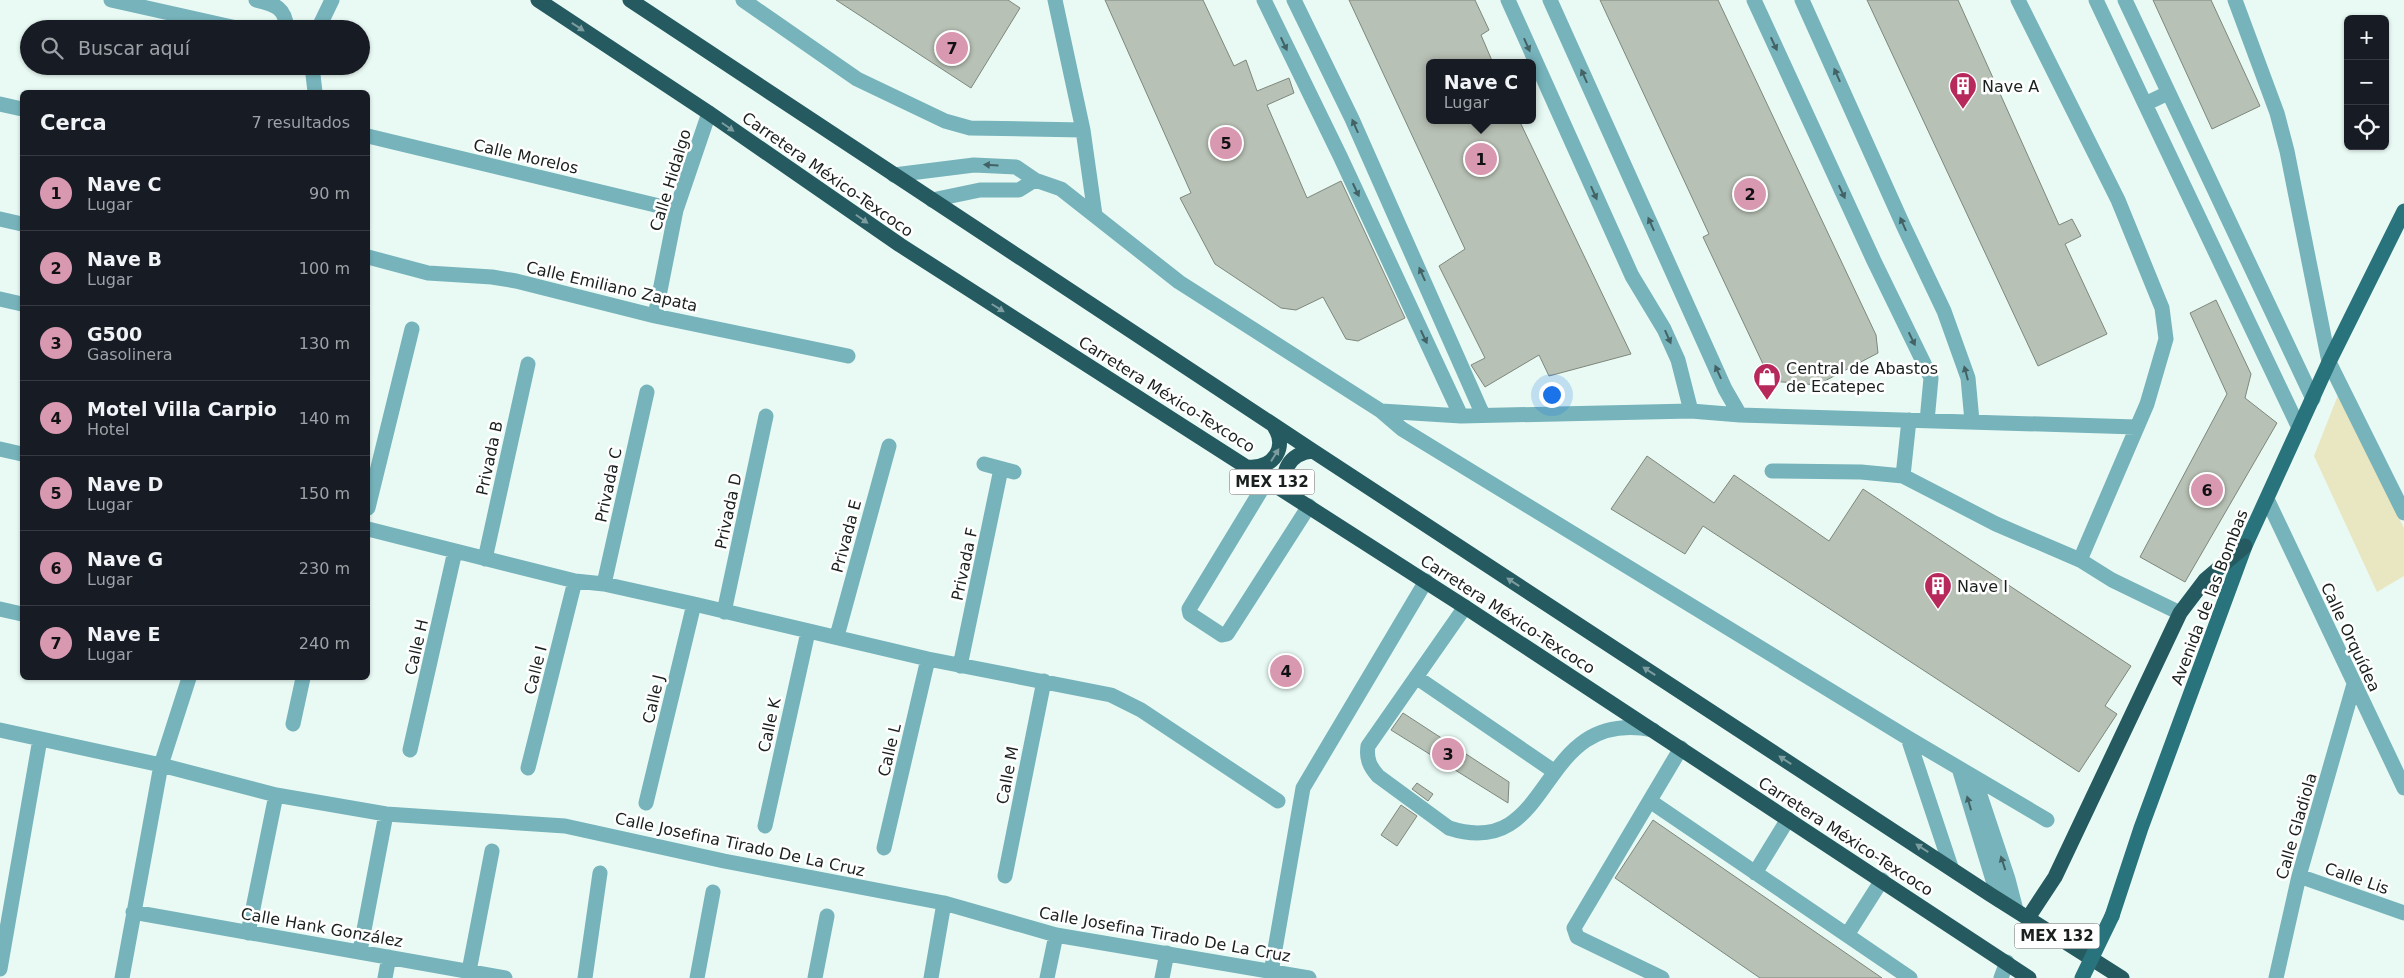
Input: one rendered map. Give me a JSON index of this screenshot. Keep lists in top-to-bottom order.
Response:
{
  "streets": {
    "highway": ["Carretera México-Texcoco", "MEX 132"],
    "main road": ["Avenida de las Bombas"],
    "street": [
      "Calle Morelos",
      "Calle Hidalgo",
      "Calle Emiliano Zapata",
      "Privada B",
      "Privada C",
      "Privada D",
      "Privada E",
      "Privada F",
      "Calle Orquídea",
      "Calle H",
      "Calle I",
      "Calle J",
      "Calle K",
      "Calle L",
      "Calle M",
      "Calle Gladiola",
      "Calle Josefina Tirado De La Cruz",
      "Calle Lis",
      "Calle Hank González"
    ]
  },
  "crossings": [
    ["Calle Morelos", "Calle Hidalgo"],
    ["Carretera México-Texcoco", "Calle Hidalgo"],
    ["Carretera México-Texcoco", "MEX 132"],
    ["Calle Hidalgo", "Calle Emiliano Zapata"],
    ["Avenida de las Bombas", "Calle Orquídea"],
    ["Calle Orquídea", "Calle Gladiola"],
    ["Calle Gladiola", "Calle Lis"]
  ],
  "places": {
    "building": ["Nave A", "Nave I"],
    "shop": ["Central de Abastos de Ecatepec"]
  },
  "page": {
    "map_buttons": ["+", "−"],
    "search": "Buscar aquí",
    "pins": [
      "7",
      "5",
      "1",
      "2",
      "6",
      "4",
      "3"
    ],
    "popup": ["Nave C", "Lugar"],
    "heading": ["Cerca", "7 resultados"],
    "list": [
      {
        "mark": "1",
        "name": "Nave C",
        "note": "Lugar",
        "value": "90 m"
      },
      {
        "mark": "2",
        "name": "Nave B",
        "note": "Lugar",
        "value": "100 m"
      },
      {
        "mark": "3",
        "name": "G500",
        "note": "Gasolinera",
        "value": "130 m"
      },
      {
        "mark": "4",
        "name": "Motel Villa Carpio",
        "note": "Hotel",
        "value": "140 m"
      },
      {
        "mark": "5",
        "name": "Nave D",
        "note": "Lugar",
        "value": "150 m"
      },
      {
        "mark": "6",
        "name": "Nave G",
        "note": "Lugar",
        "value": "230 m"
      },
      {
        "mark": "7",
        "name": "Nave E",
        "note": "Lugar",
        "value": "240 m"
      }
    ]
  }
}
